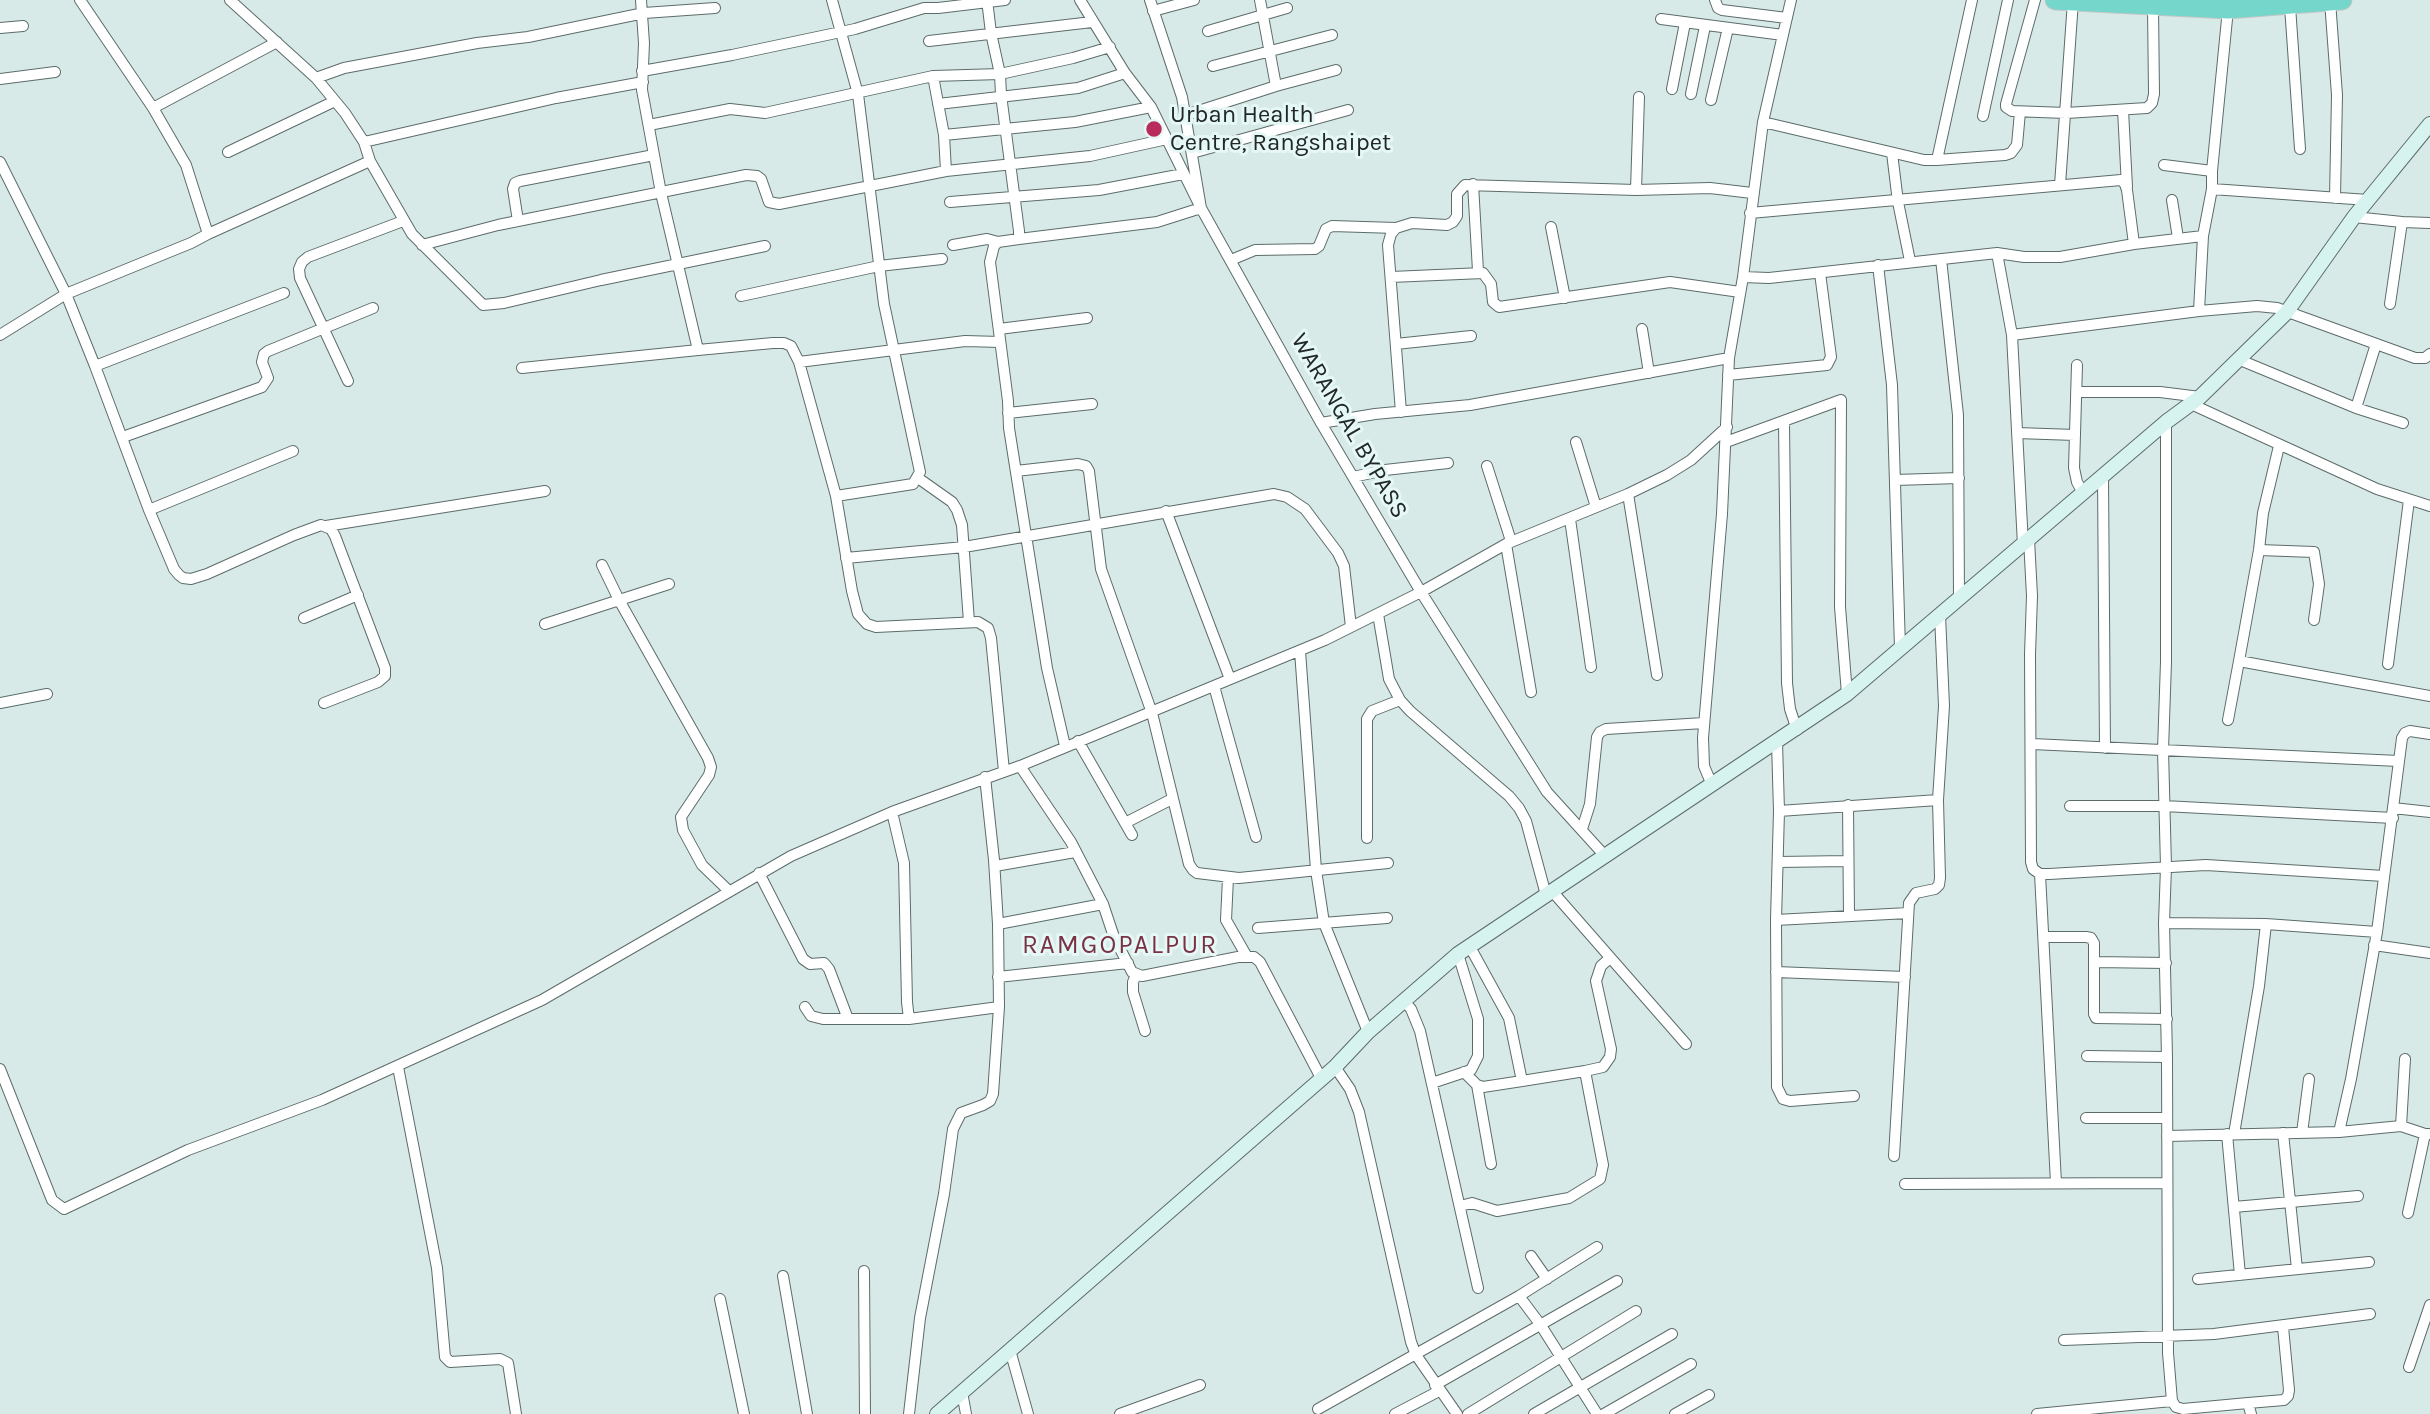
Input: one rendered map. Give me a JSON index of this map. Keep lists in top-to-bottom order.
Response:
{
  "streets": {
    "street": ["WARANGAL BYPASS"]
  },
  "districts": ["RAMGOPALPUR"],
  "places": ["Urban Health Centre, Rangshaipet"]
}
